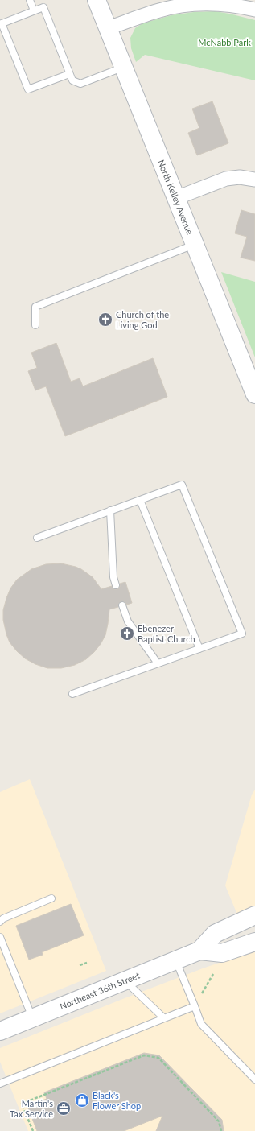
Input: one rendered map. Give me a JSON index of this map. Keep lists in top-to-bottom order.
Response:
{
  "streets": {
    "main road": ["North Kelley Avenue", "Northeast 36th Street"]
  },
  "parks": ["McNabb Park"],
  "places": {
    "church": ["Church of the Living God", "Ebenezer Baptist Church"],
    "shop": ["Black's Flower Shop"],
    "office": ["Martin's Tax Service"]
  }
}
